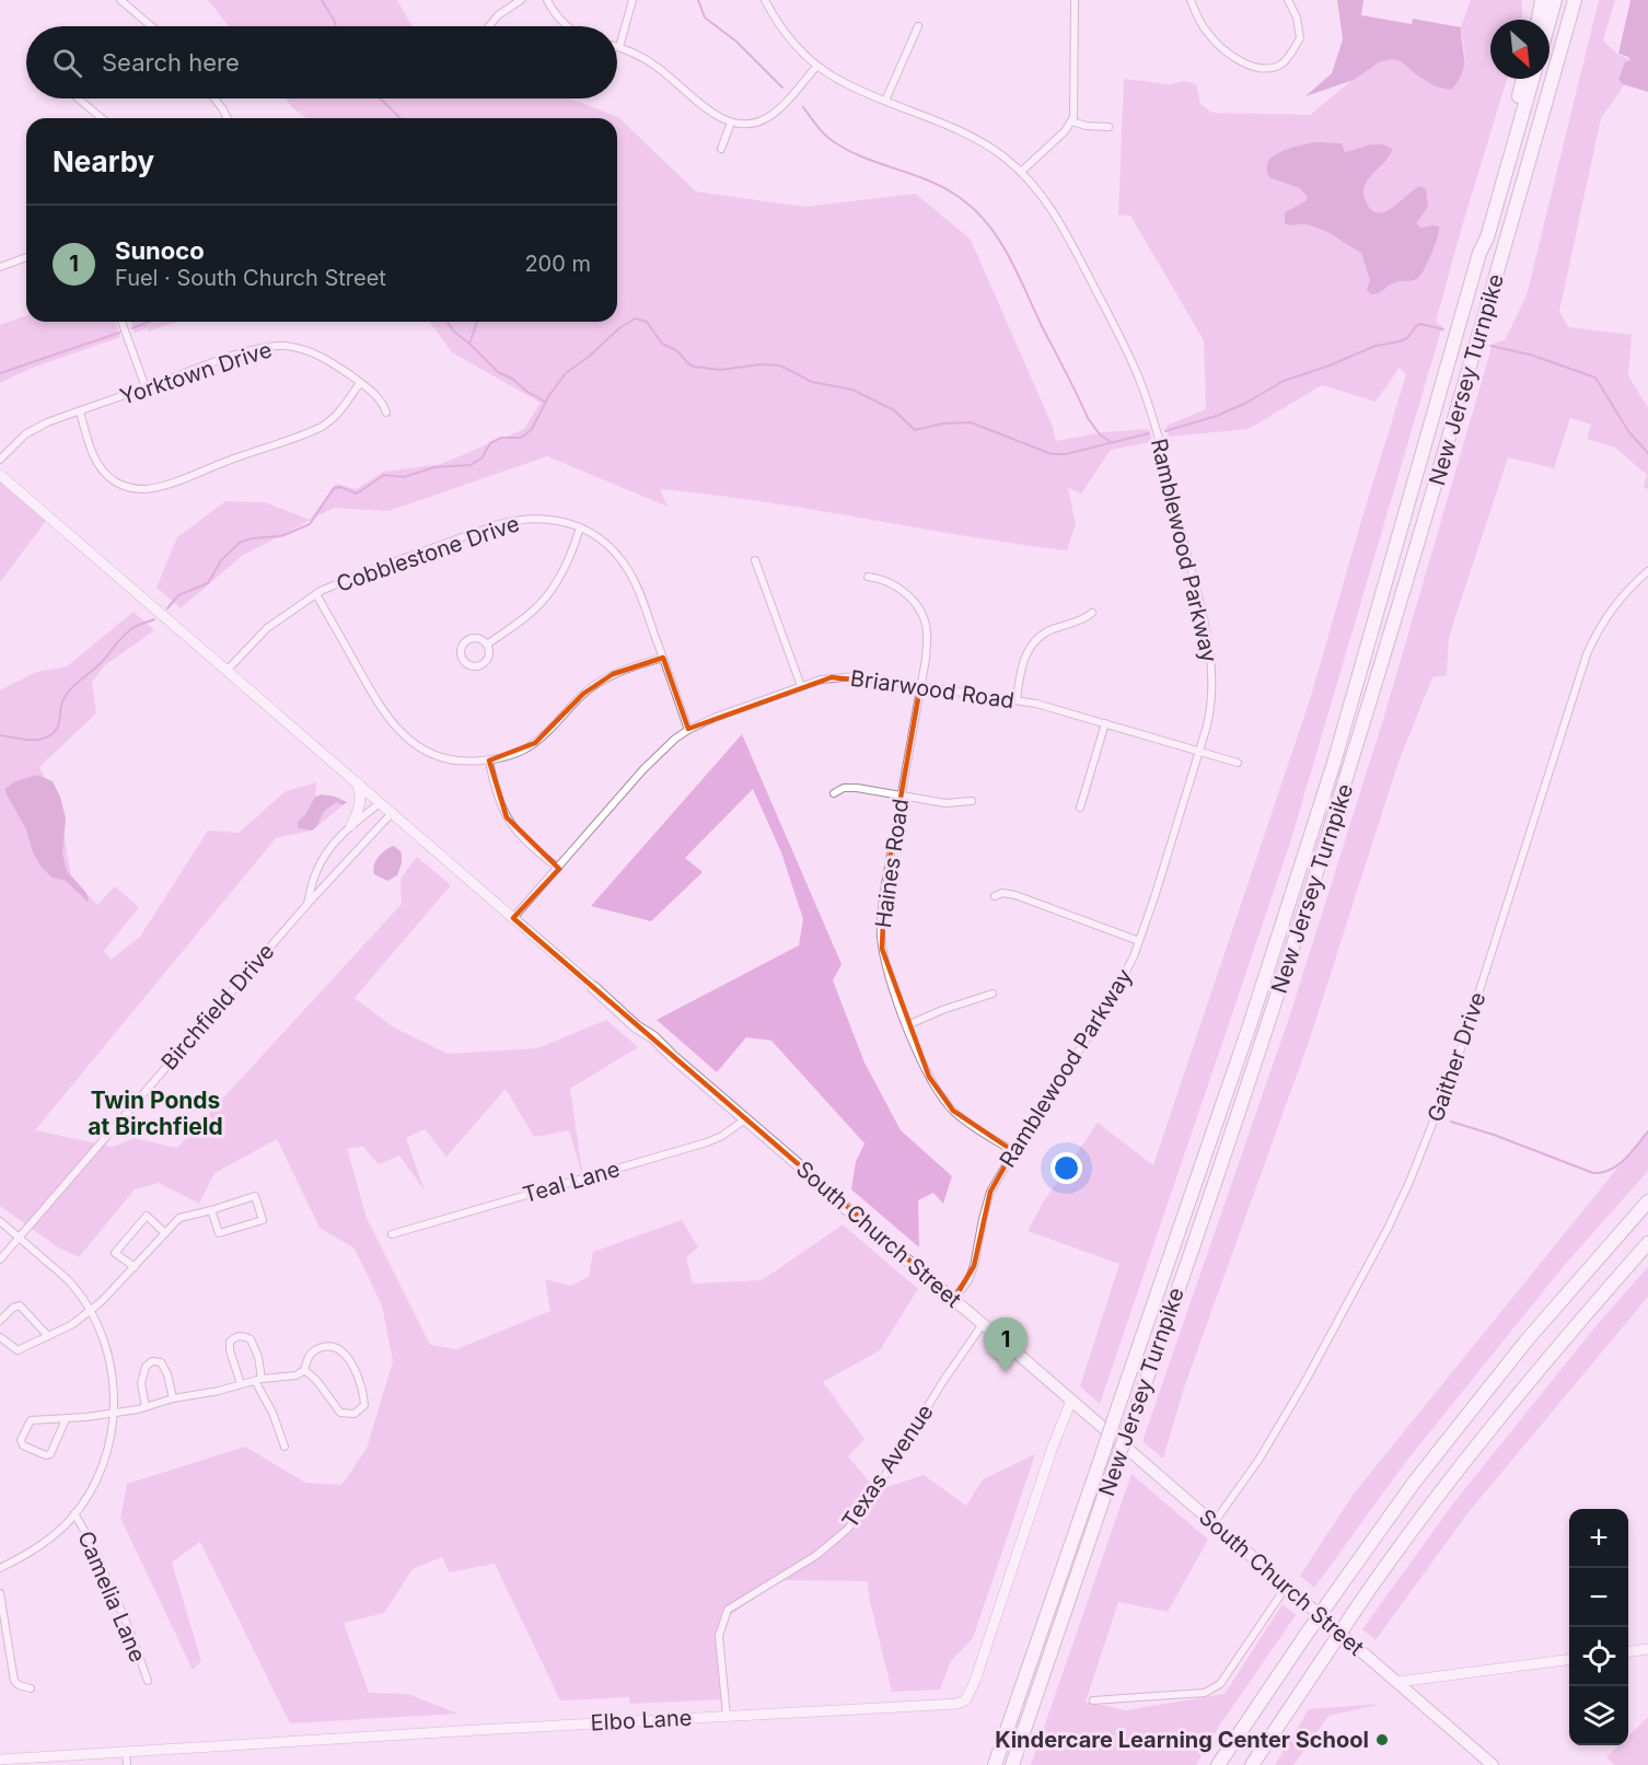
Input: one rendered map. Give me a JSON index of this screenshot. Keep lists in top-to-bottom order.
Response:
{
  "streets": {
    "highway": ["New Jersey Turnpike"],
    "main road": ["South Church Street"],
    "street": [
      "Yorktown Drive",
      "Ramblewood Parkway",
      "Cobblestone Drive",
      "Briarwood Road",
      "Haines Road",
      "Birchfield Drive",
      "Gaither Drive",
      "Teal Lane",
      "Texas Avenue",
      "Camelia Lane",
      "Elbo Lane"
    ]
  },
  "crossings": [
    ["Ramblewood Parkway", "Briarwood Road"],
    ["Ramblewood Parkway", "Haines Road"],
    ["Ramblewood Parkway", "South Church Street"],
    ["Cobblestone Drive", "Briarwood Road"],
    ["Briarwood Road", "Haines Road"],
    ["Gaither Drive", "South Church Street"],
    ["Teal Lane", "South Church Street"],
    ["South Church Street", "Texas Avenue"],
    ["South Church Street", "Elbo Lane"],
    ["Texas Avenue", "Elbo Lane"]
  ],
  "districts": ["Twin Ponds at Birchfield"],
  "places": ["Kindercare Learning Center School"],
  "north": "bottom right",
  "page": {
    "search": "Search here",
    "heading": "Nearby",
    "list": [
      {
        "mark": "1",
        "name": "Sunoco",
        "note": "Fuel · South Church Street",
        "value": "200 m"
      }
    ],
    "pins": "1",
    "map_buttons": ["+", "−"]
  }
}
